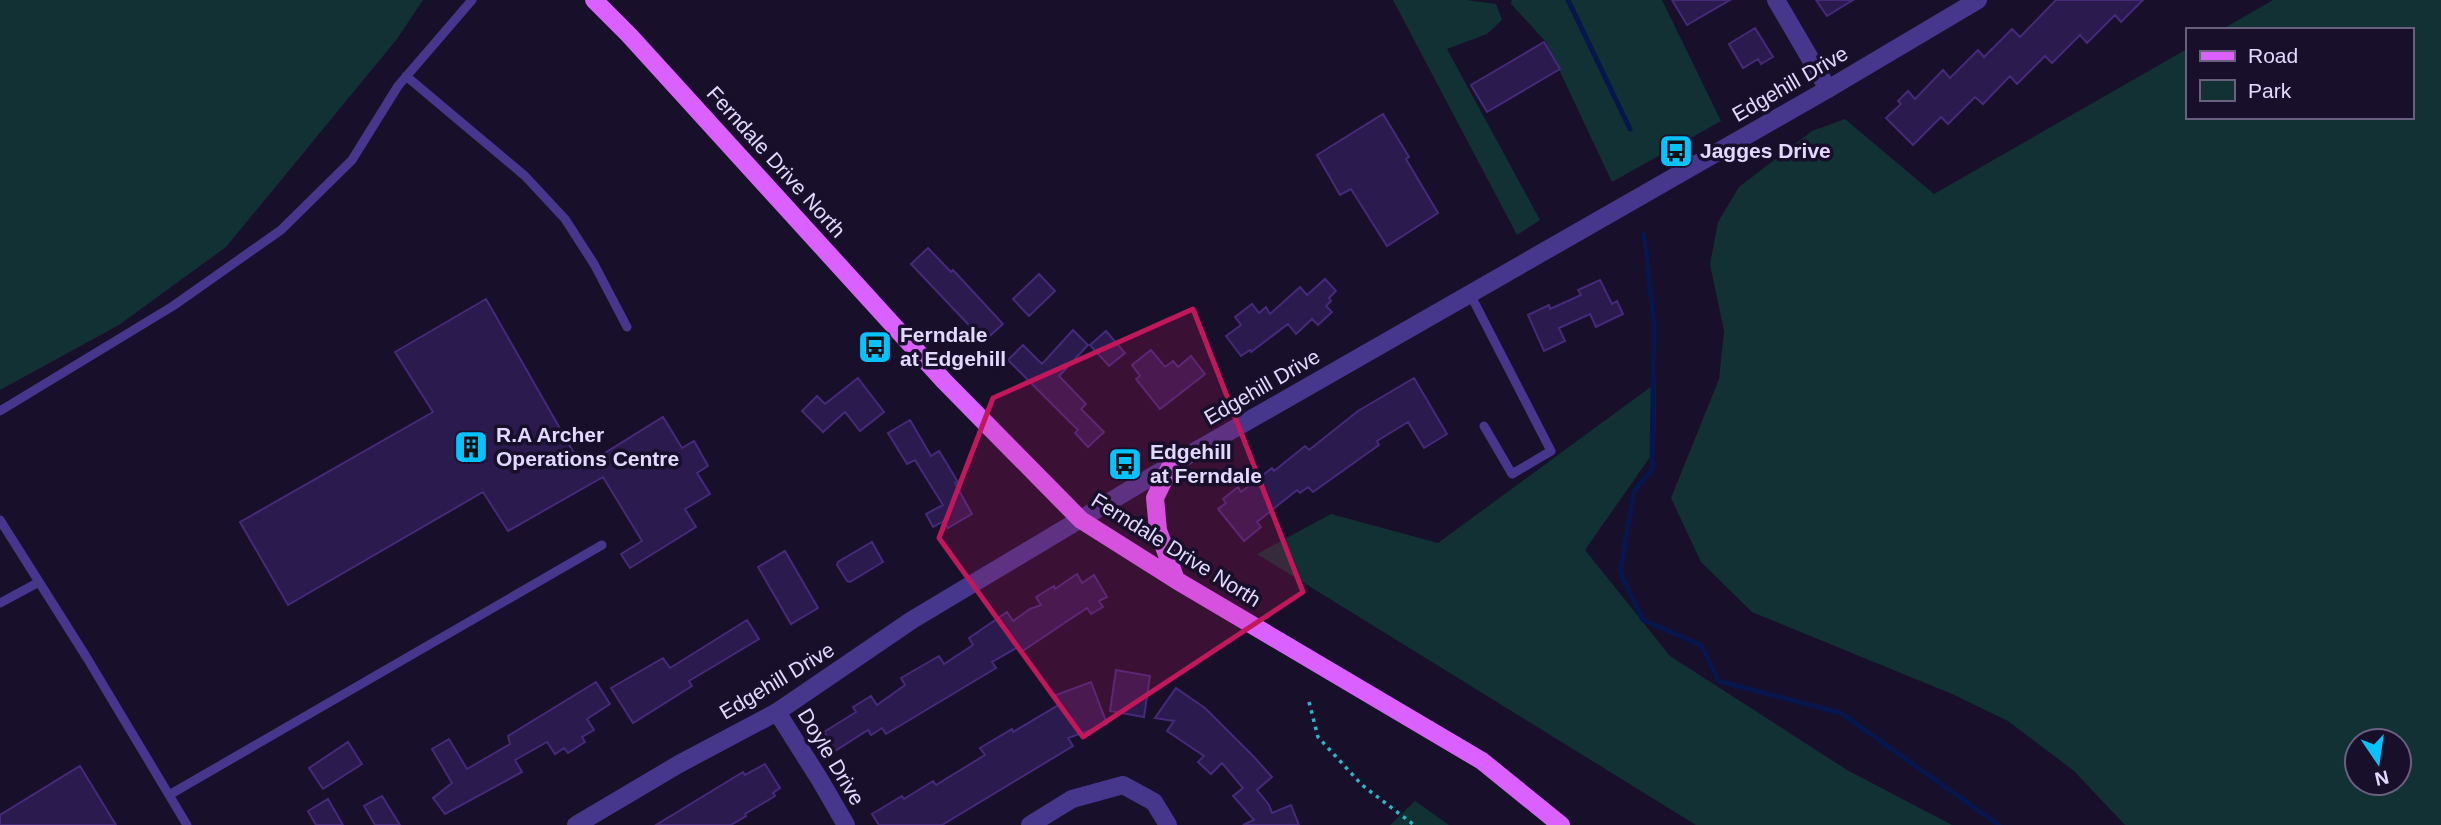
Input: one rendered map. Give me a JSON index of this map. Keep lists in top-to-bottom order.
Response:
{
  "streets": {
    "main road": ["Ferndale Drive North"],
    "street": ["Edgehill Drive", "Doyle Drive"]
  },
  "crossings": [
    ["Edgehill Drive", "Ferndale Drive North"],
    ["Edgehill Drive", "Doyle Drive"]
  ],
  "places": {
    "bus stop": ["Jagges Drive", "Ferndale at Edgehill", "Edgehill at Ferndale"],
    "building": ["R.A Archer Operations Centre"]
  },
  "legend": ["Road", "Park"],
  "north": "bottom"
}
